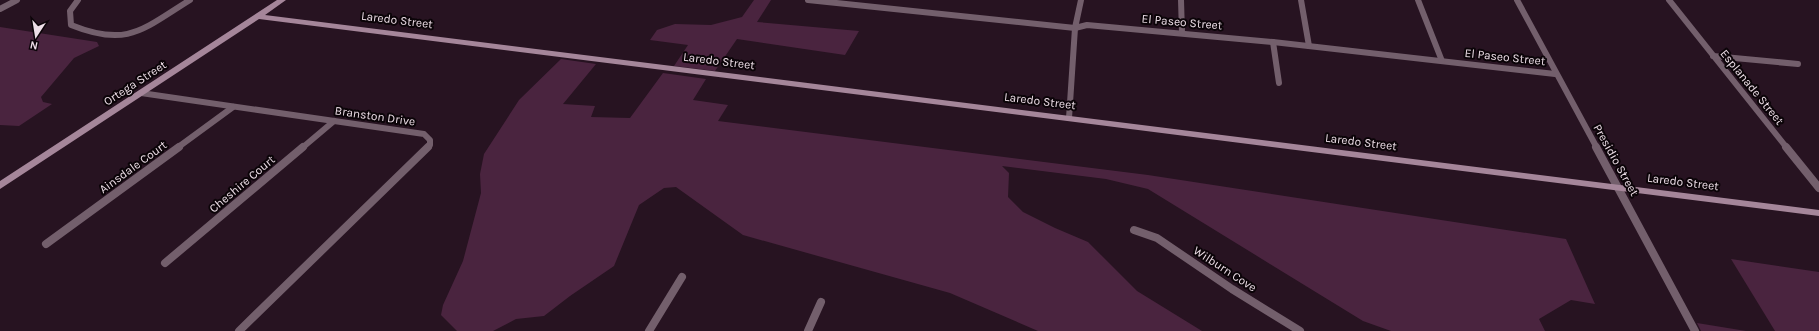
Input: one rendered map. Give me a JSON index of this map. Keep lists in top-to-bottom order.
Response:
{
  "streets": {
    "street": [
      "Laredo Street",
      "El Paseo Street",
      "Ortega Street",
      "Esplanade Street",
      "Branston Drive",
      "Presidio Street",
      "Ainsdale Court",
      "Cheshire Court",
      "Wilburn Cove"
    ]
  },
  "crossings": [
    ["Laredo Street", "Ortega Street"],
    ["Laredo Street", "Presidio Street"],
    ["El Paseo Street", "Presidio Street"],
    ["Ortega Street", "Branston Drive"],
    ["Branston Drive", "Ainsdale Court"],
    ["Branston Drive", "Cheshire Court"]
  ],
  "north": "bottom"
}
